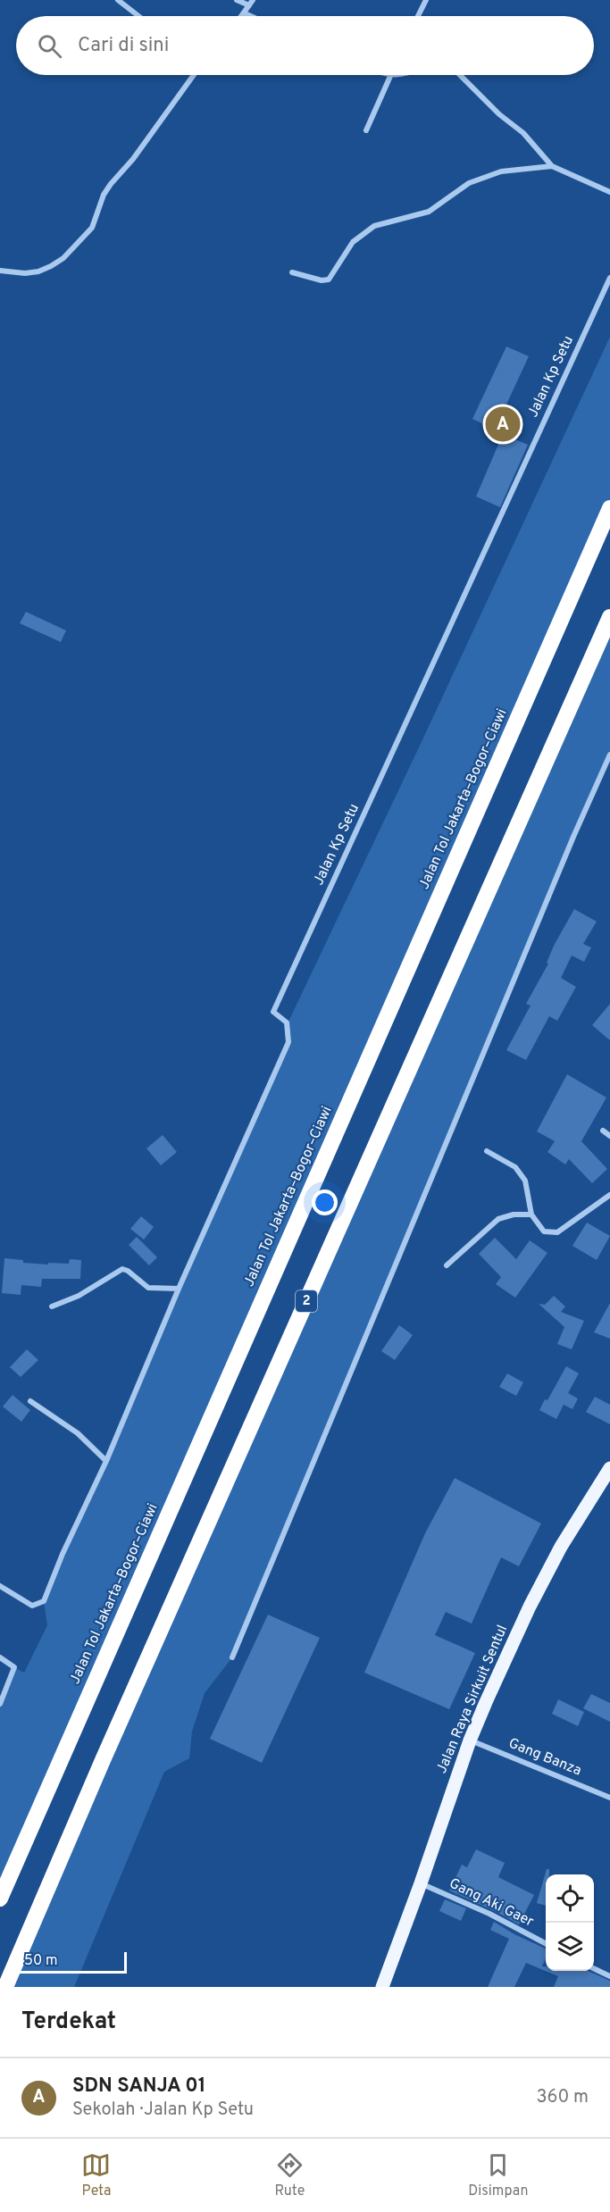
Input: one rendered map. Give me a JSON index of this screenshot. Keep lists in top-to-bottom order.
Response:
{
  "streets": {
    "highway": ["Jalan Tol Jakarta–Bogor–Ciawi", "2"],
    "main road": ["Jalan Raya Sirkuit Sentul"],
    "street": ["Jalan Kp Setu", "Gang Banza", "Gang Aki Gaer"]
  },
  "crossings": [
    ["Jalan Raya Sirkuit Sentul", "Gang Banza"],
    ["Jalan Raya Sirkuit Sentul", "Gang Aki Gaer"]
  ],
  "scale_bar": "50 m",
  "page": {
    "search": "Cari di sini",
    "pins": "A",
    "scale": "50 m",
    "heading": "Terdekat",
    "list": [
      {
        "mark": "A",
        "name": "SDN SANJA 01",
        "note": "Sekolah · Jalan Kp Setu",
        "value": "360 m"
      }
    ],
    "nav": ["Peta", "Rute", "Disimpan"]
  }
}
